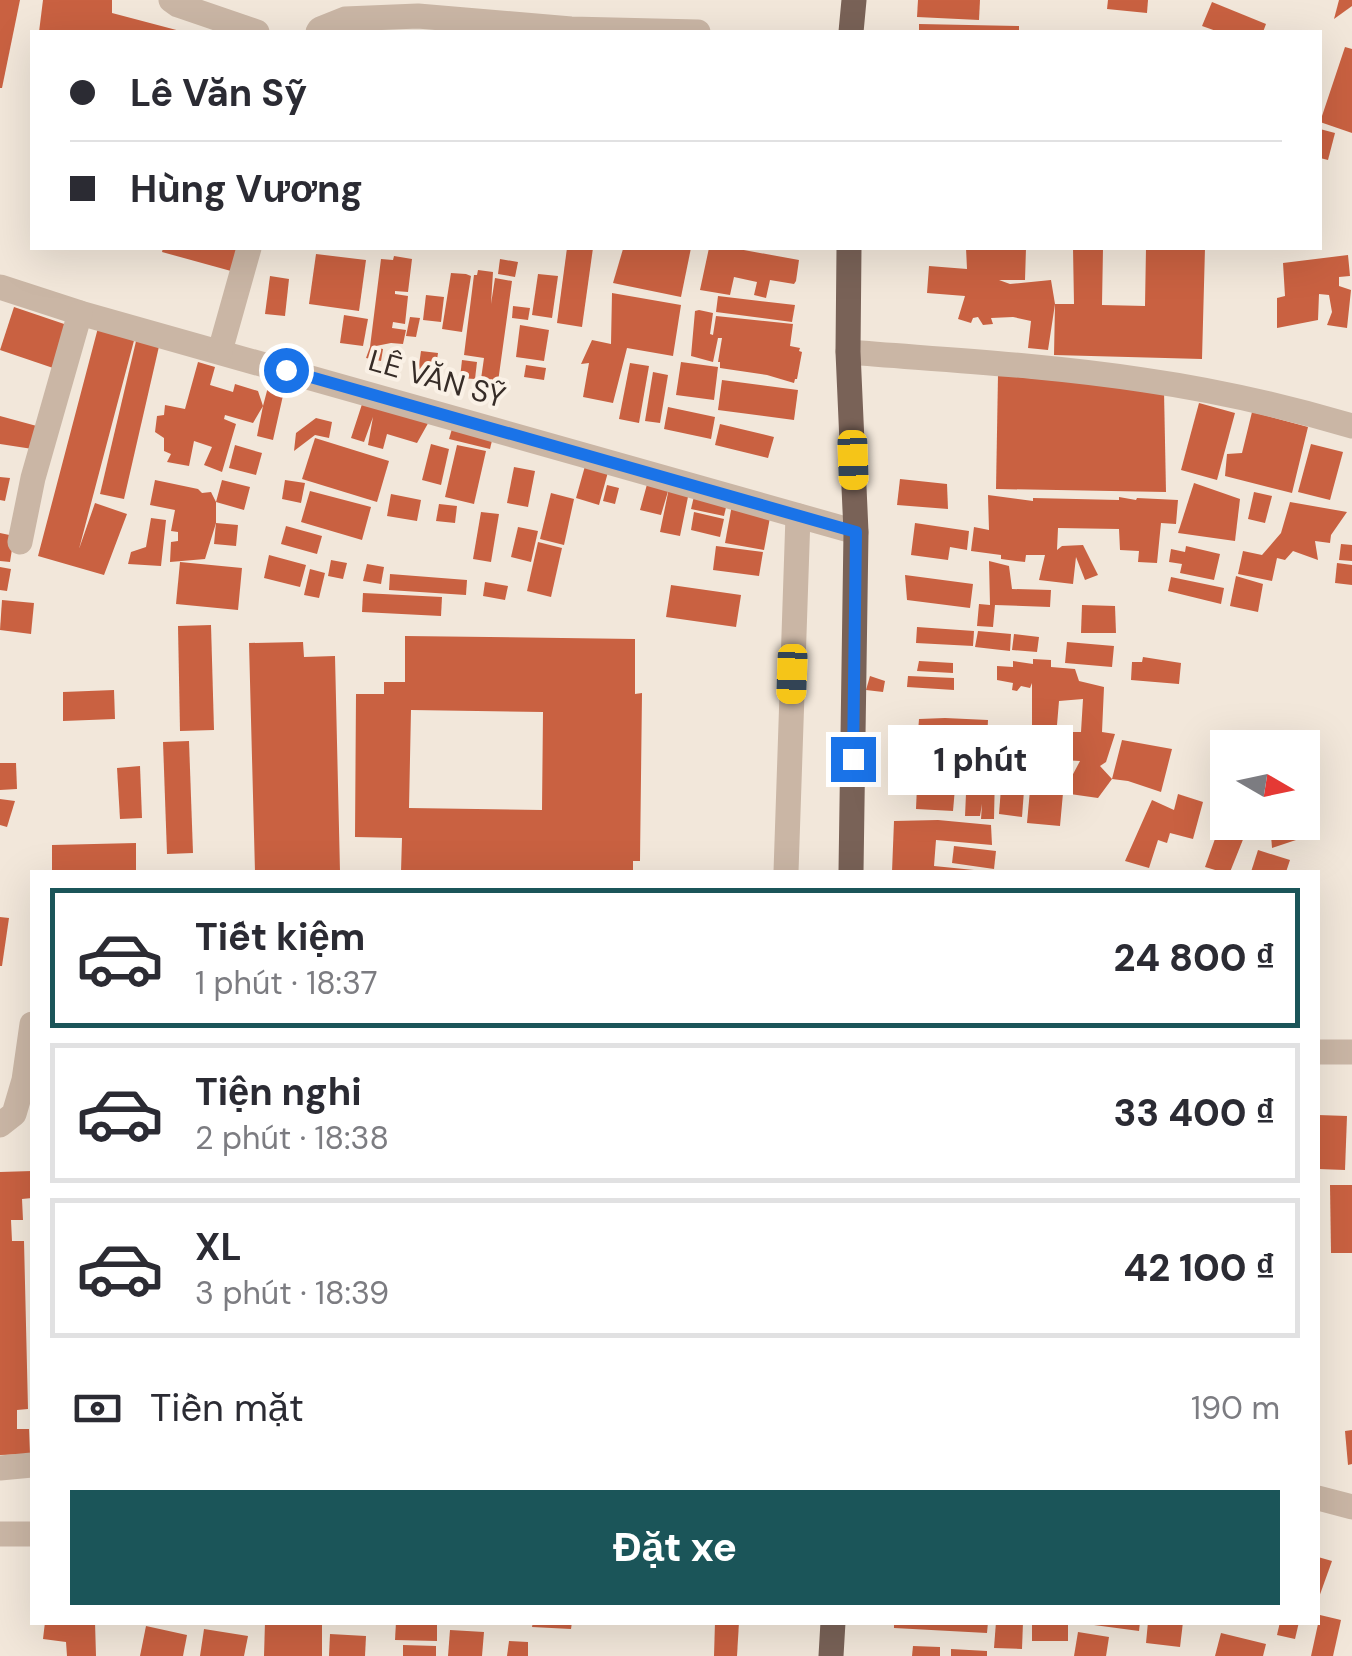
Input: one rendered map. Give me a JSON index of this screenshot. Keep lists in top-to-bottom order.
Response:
{
  "streets": {
    "street": ["LÊ VĂN SỸ"]
  },
  "north": "right",
  "page": {
    "banner": ["Lê Văn Sỹ", "Hùng Vương"],
    "bubble": "1 phút",
    "list": [
      {
        "name": "Tiết kiệm",
        "note": "1 phút · 18:37",
        "value": "24 800 ₫"
      },
      {
        "name": "Tiện nghi",
        "note": "2 phút · 18:38",
        "value": "33 400 ₫"
      },
      {
        "name": "XL",
        "note": "3 phút · 18:39",
        "value": "42 100 ₫"
      }
    ],
    "pay": ["Tiền mặt", "190 m"],
    "buttons": "Đặt xe"
  }
}
